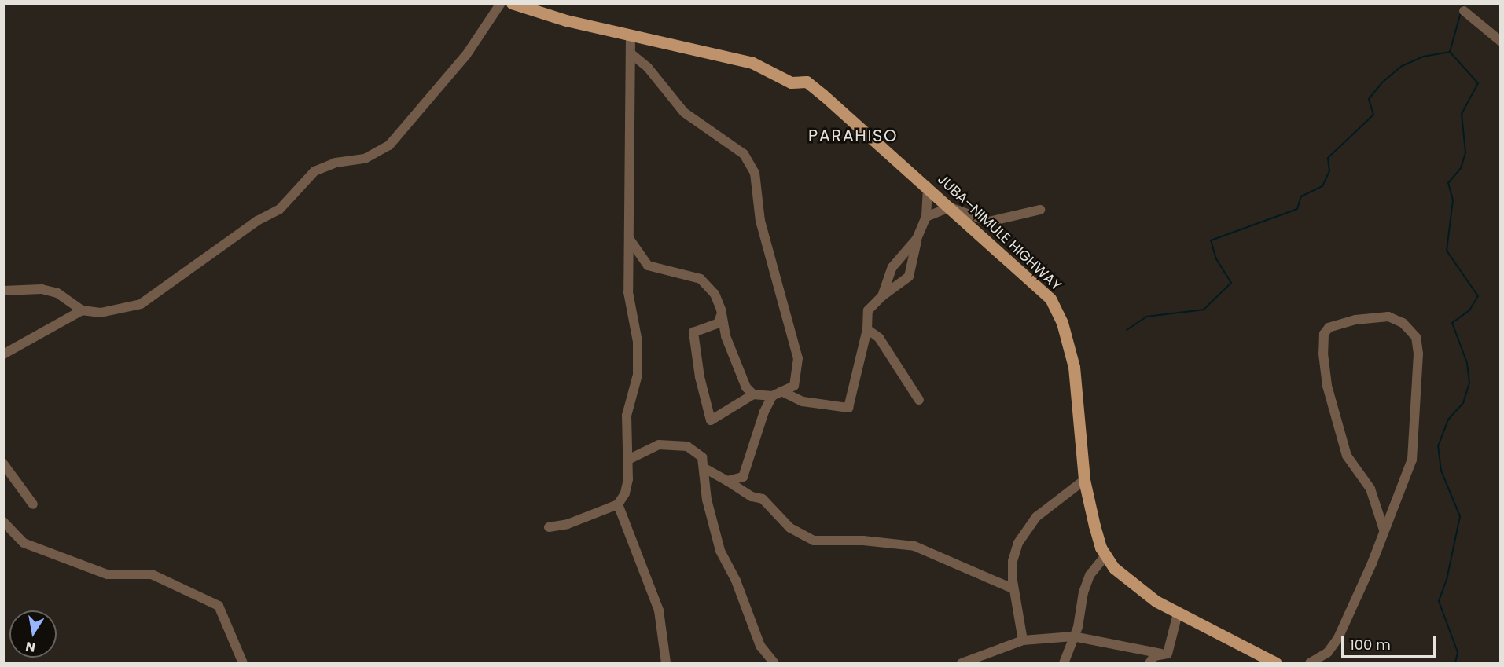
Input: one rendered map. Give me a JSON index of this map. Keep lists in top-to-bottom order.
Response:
{
  "streets": {
    "main road": ["JUBA–NIMULE HIGHWAY"]
  },
  "districts": ["PARAHISO"],
  "scale_bar": "100 m",
  "north": "bottom"
}
